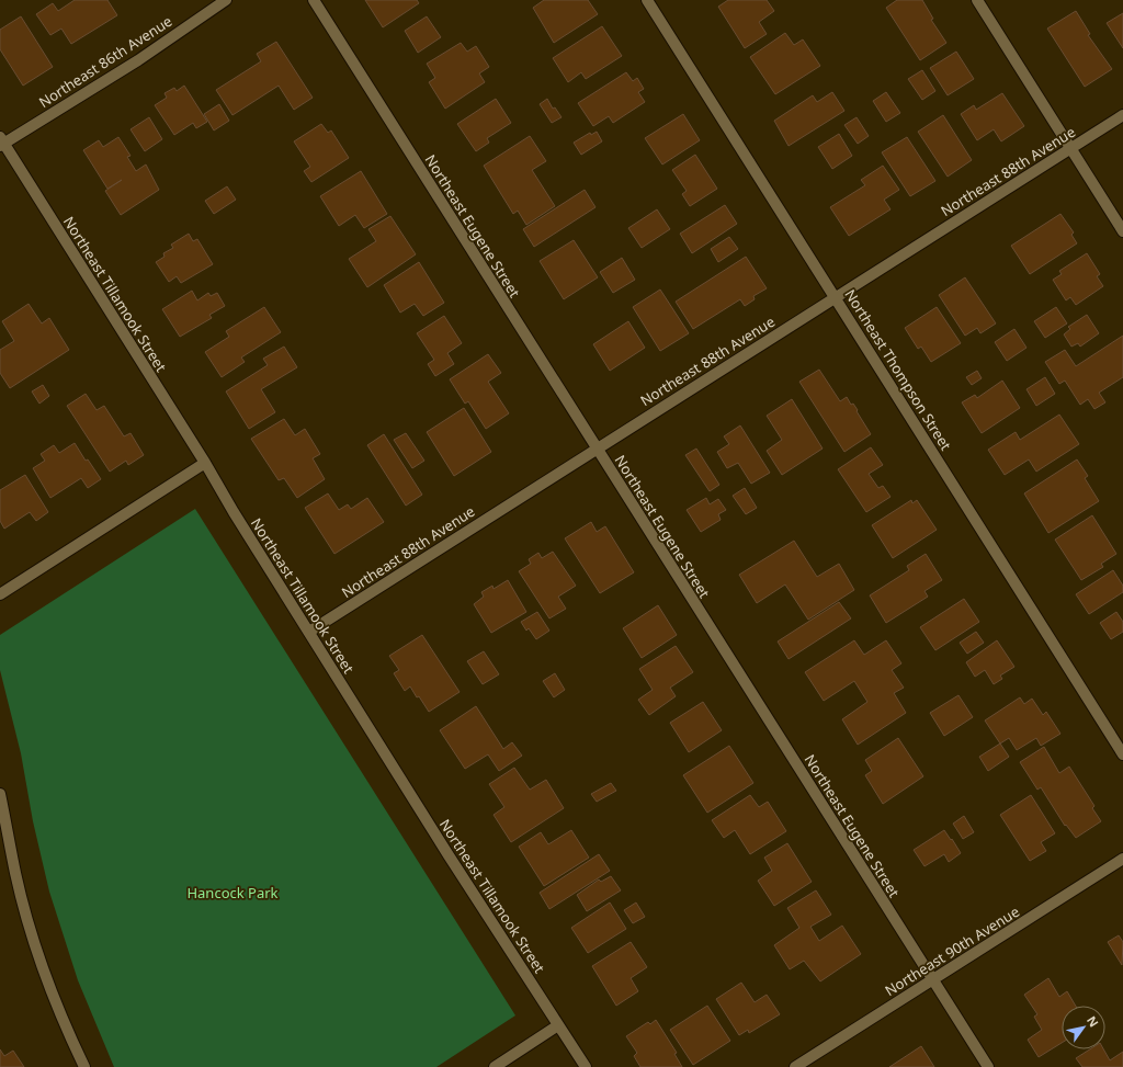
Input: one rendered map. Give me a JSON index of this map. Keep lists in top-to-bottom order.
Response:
{
  "streets": {
    "street": [
      "Northeast 86th Avenue",
      "Northeast 88th Avenue",
      "Northeast Eugene Street",
      "Northeast Tillamook Street",
      "Northeast Thompson Street",
      "Northeast 90th Avenue"
    ]
  },
  "crossings": [
    ["Northeast 86th Avenue", "Northeast Tillamook Street"],
    ["Northeast 88th Avenue", "Northeast Eugene Street"],
    ["Northeast 88th Avenue", "Northeast Tillamook Street"],
    ["Northeast 88th Avenue", "Northeast Thompson Street"],
    ["Northeast Eugene Street", "Northeast 90th Avenue"]
  ],
  "parks": ["Hancock Park"],
  "north": "top right"
}
